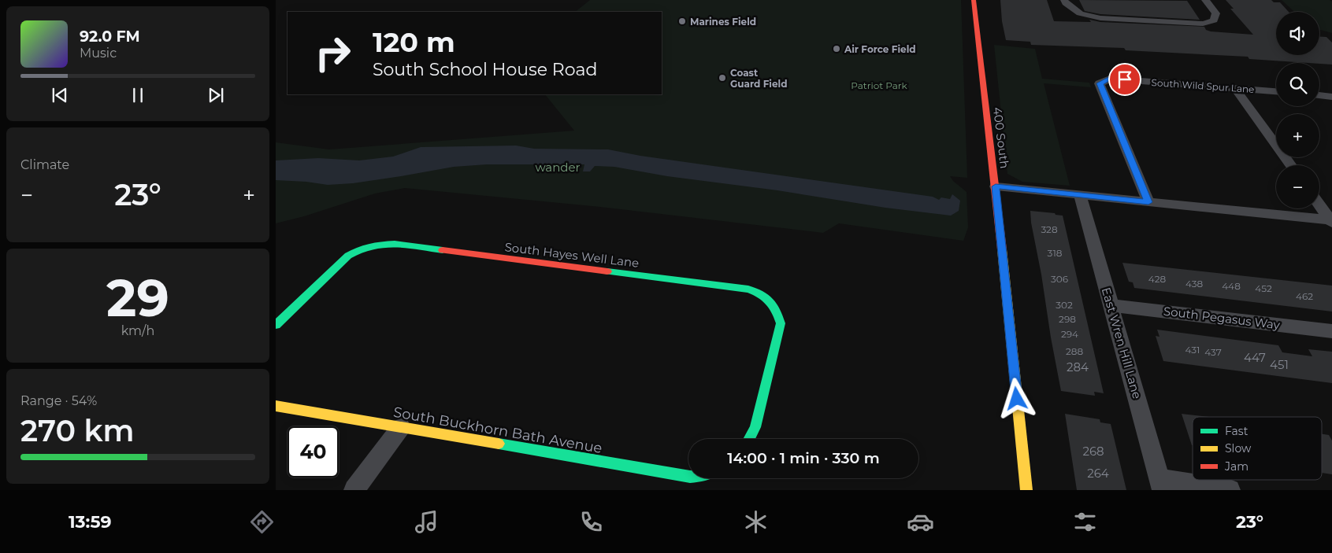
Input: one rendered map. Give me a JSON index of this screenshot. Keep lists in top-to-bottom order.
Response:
{
  "streets": {
    "street": [
      "South Wild Spur Lane",
      "400 South",
      "South Hayes Well Lane",
      "South Pegasus Way",
      "East Wren Hill Lane",
      "South Buckhorn Bath Avenue"
    ]
  },
  "crossings": [
    ["South Pegasus Way", "East Wren Hill Lane"]
  ],
  "parks": ["Patriot Park", "wander"],
  "places": ["Marines Field", "Air Force Field", "Coast Guard Field"],
  "house_numbers": [
    "328",
    "318",
    "306",
    "428",
    "438",
    "448",
    "452",
    "462",
    "302",
    "298",
    "294",
    "431",
    "288",
    "437",
    "447",
    "451",
    "284",
    "268",
    "264"
  ],
  "legend": ["Fast", "Slow", "Jam"],
  "page": {
    "map_buttons": ["+", "−"],
    "turn": ["120 m", "South School House Road"],
    "song": ["92.0 FM", "Music"],
    "tile": [
      "Climate",
      ["29", "km/h"],
      ["Range · 54%", "270 km"]
    ],
    "heat": ["−", "23°", "+"],
    "limit": "40",
    "trip": "14:00 · 1 min · 330 m",
    "tabs": ["13:59", "23°"]
  }
}
